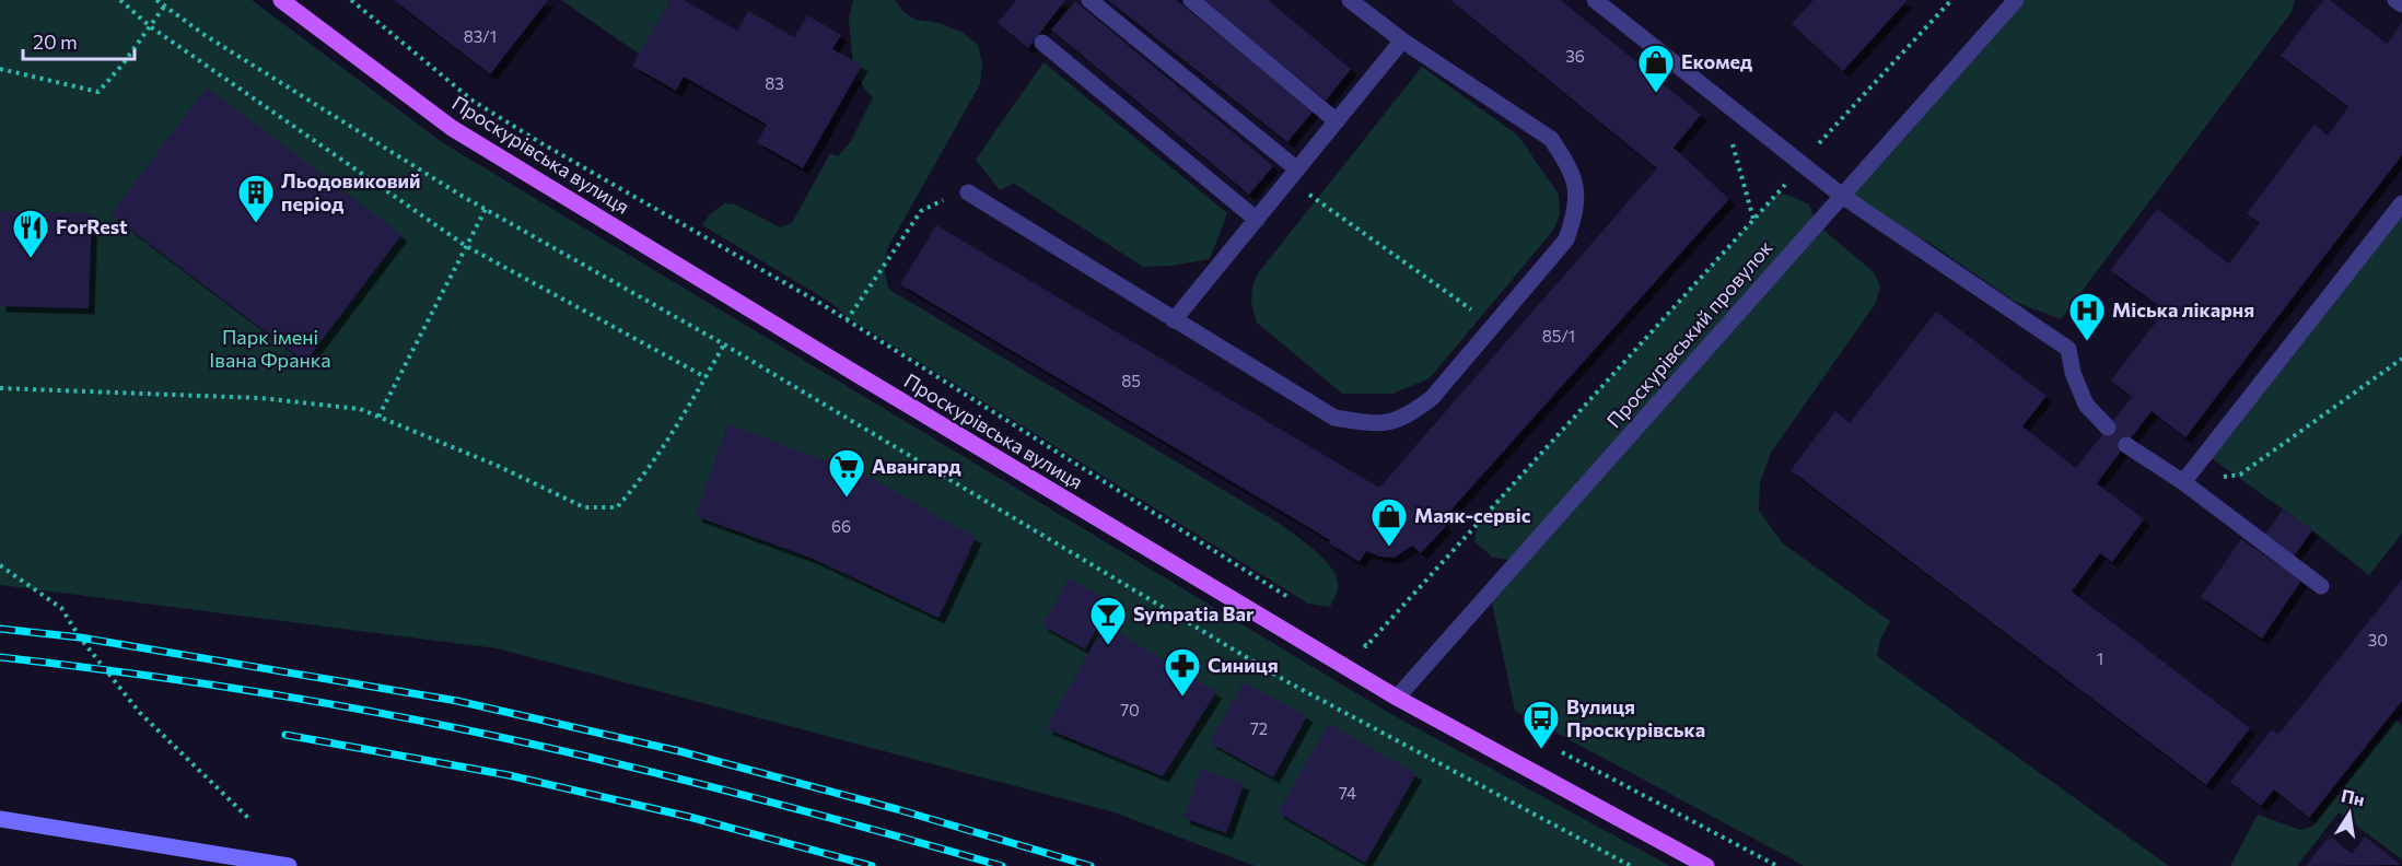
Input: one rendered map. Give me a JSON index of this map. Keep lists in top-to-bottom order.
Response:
{
  "streets": {
    "main road": ["Проскурівська вулиця"],
    "street": ["Проскурівський провулок"]
  },
  "crossings": [
    ["Проскурівська вулиця", "Проскурівський провулок"]
  ],
  "parks": ["Парк імені Івана Франка"],
  "places": {
    "shop": ["Екомед", "Маяк-сервіс"],
    "building": ["Льодовиковий період"],
    "restaurant": ["ForRest"],
    "hospital": ["Міська лікарня"],
    "supermarket": ["Авангард"],
    "bar": ["Sympatia Bar"],
    "pharmacy": ["Синиця"],
    "bus stop": ["Вулиця Проскурівська"]
  },
  "house_numbers": [
    "83/1",
    "36",
    "83",
    "85/1",
    "85",
    "66",
    "30",
    "1",
    "70",
    "72",
    "74"
  ],
  "scale_bar": "20 m",
  "north": "top"
}
